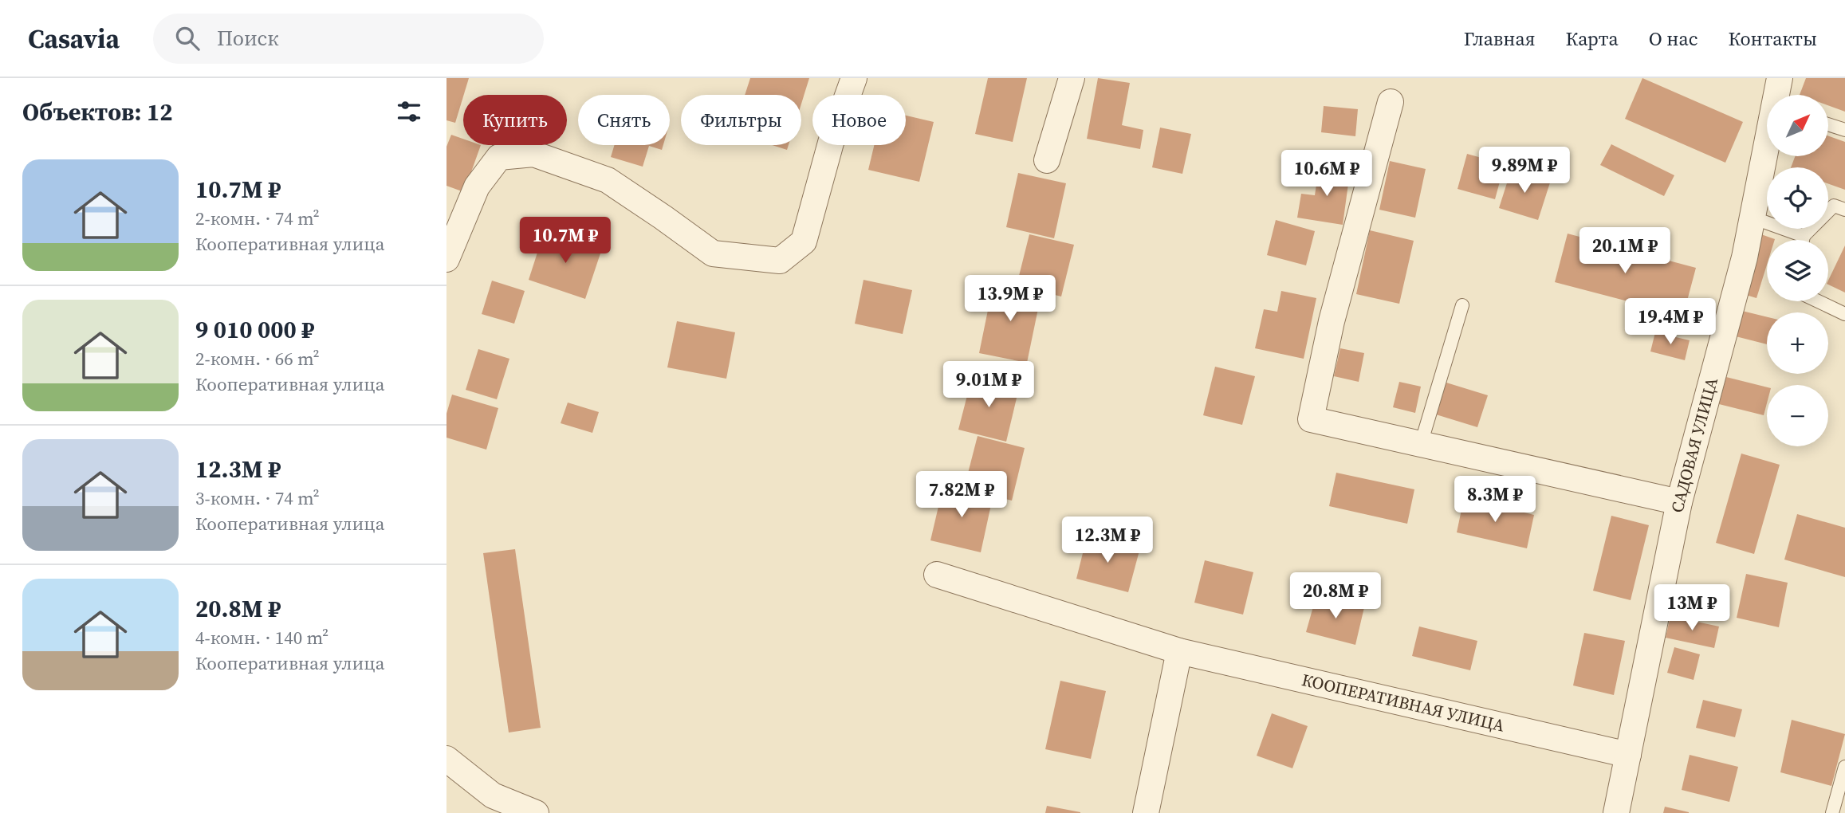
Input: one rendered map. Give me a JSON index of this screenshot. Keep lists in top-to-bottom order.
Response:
{
  "streets": {
    "street": ["САДОВАЯ УЛИЦА", "КООПЕРАТИВНАЯ УЛИЦА"]
  },
  "crossings": [
    ["САДОВАЯ УЛИЦА", "КООПЕРАТИВНАЯ УЛИЦА"]
  ],
  "north": "top right",
  "page": {
    "header": "Casavia",
    "search": "Поиск",
    "nav": [
      "Главная",
      "Карта",
      "О нас",
      "Контакты"
    ],
    "heading": "Объектов: 12",
    "map_buttons": ["+", "−"],
    "chip": [
      "Купить",
      "Снять",
      "Фильтры",
      "Новое"
    ],
    "list": [
      {
        "name": "10.7M ₽",
        "note": "2-комн. · 74 m² · Кооперативная улица"
      },
      {
        "name": "9 010 000 ₽",
        "note": "2-комн. · 66 m² · Кооперативная улица"
      },
      {
        "name": "12.3M ₽",
        "note": "3-комн. · 74 m² · Кооперативная улица"
      },
      {
        "name": "20.8M ₽",
        "note": "4-комн. · 140 m² · Кооперативная улица"
      }
    ],
    "price": [
      "9.89M ₽",
      "10.6M ₽",
      "10.7M ₽",
      "20.1M ₽",
      "13.9M ₽",
      "19.4M ₽",
      "9.01M ₽",
      "7.82M ₽",
      "8.3M ₽",
      "12.3M ₽",
      "20.8M ₽",
      "13M ₽"
    ]
  }
}
